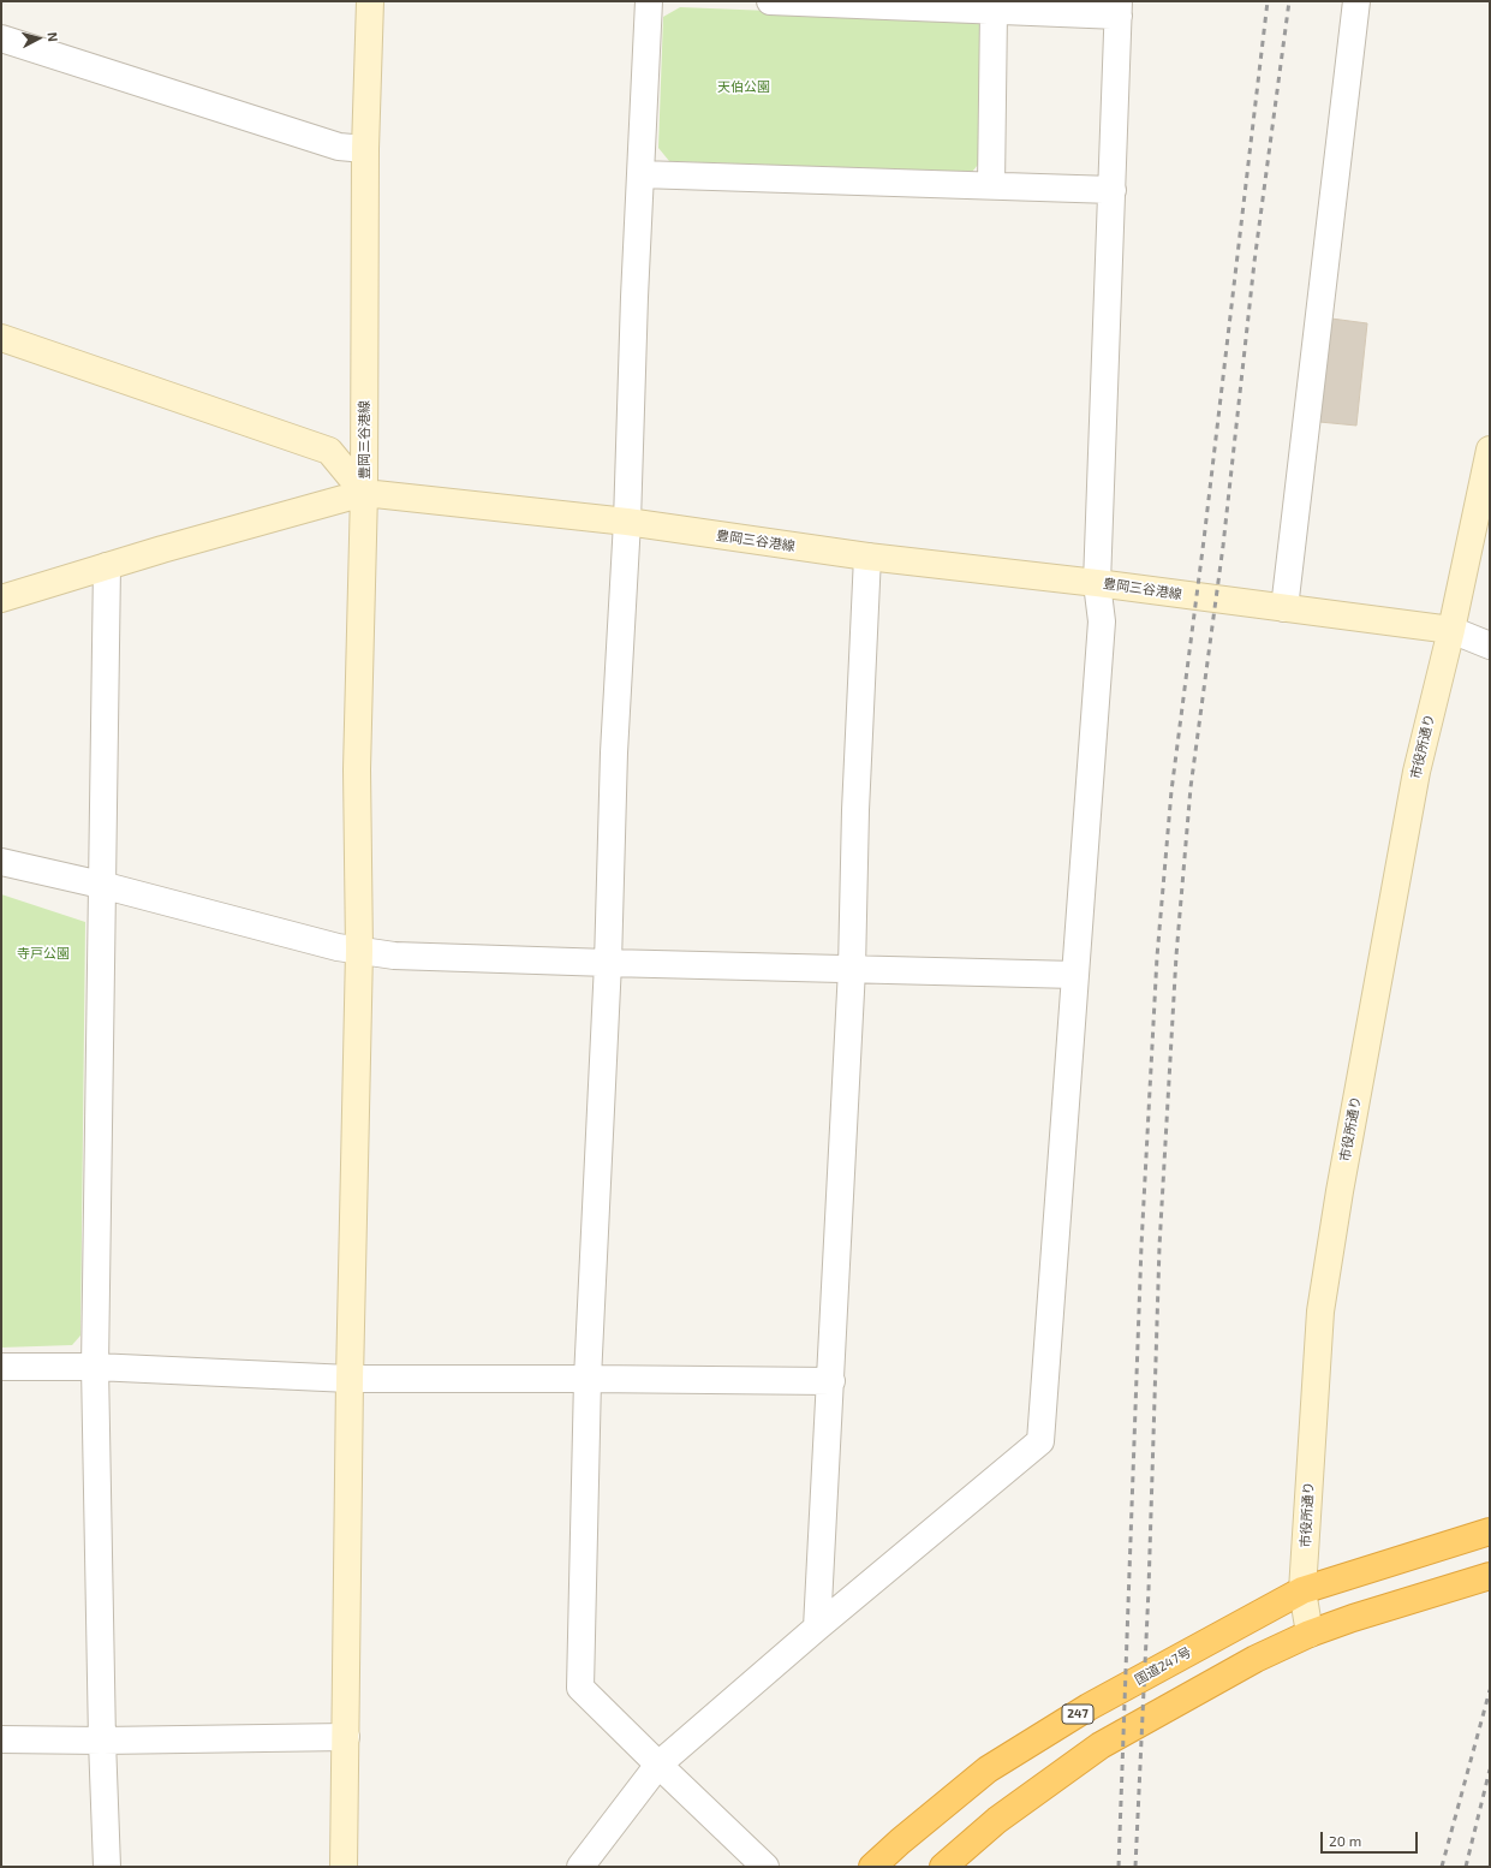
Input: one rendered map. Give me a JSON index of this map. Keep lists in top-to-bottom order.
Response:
{
  "streets": {
    "highway": ["国道247号", "247"],
    "street": ["豊岡三谷港線", "市役所通り"]
  },
  "crossings": [
    ["豊岡三谷港線", "市役所通り"],
    ["市役所通り", "国道247号"]
  ],
  "parks": ["天伯公園", "寺戸公園"],
  "scale_bar": "20 m",
  "north": "right"
}
